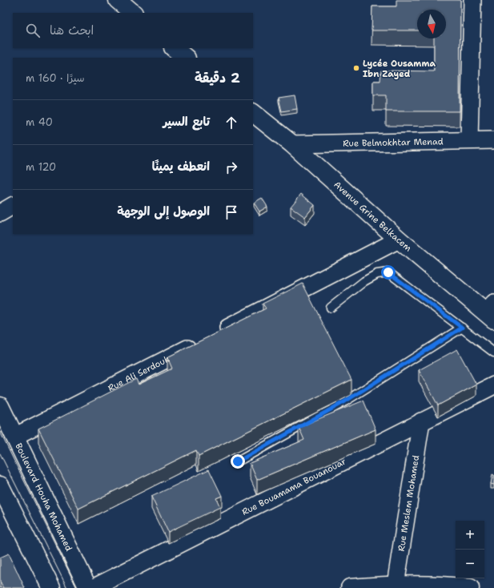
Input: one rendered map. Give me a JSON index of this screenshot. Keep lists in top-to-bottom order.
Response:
{
  "streets": {
    "main road": ["Avenue Grine Belkacem", "Boulevard Houha Mohamed"],
    "street": [
      "Rue Belmokhtar Menad",
      "Rue Ali Serdouk",
      "Rue Bouamama Bouanouar",
      "Rue Meslem Mohamed"
    ]
  },
  "crossings": [
    ["Rue Belmokhtar Menad", "Avenue Grine Belkacem"],
    ["Avenue Grine Belkacem", "Rue Ali Serdouk"],
    ["Rue Ali Serdouk", "Boulevard Houha Mohamed"],
    ["Rue Bouamama Bouanouar", "Rue Meslem Mohamed"]
  ],
  "places": ["Lycée Ousamma Ibn Zayed"],
  "north": "bottom",
  "page": {
    "search": "ابحث هنا",
    "heading": ["2 دقيقة", "سيرًا · 160 m"],
    "list": [
      ["تابع السير", "40 m"],
      ["انعطف يمينًا", "120 m"],
      "الوصول إلى الوجهة"
    ],
    "map_buttons": ["+", "−"]
  }
}
